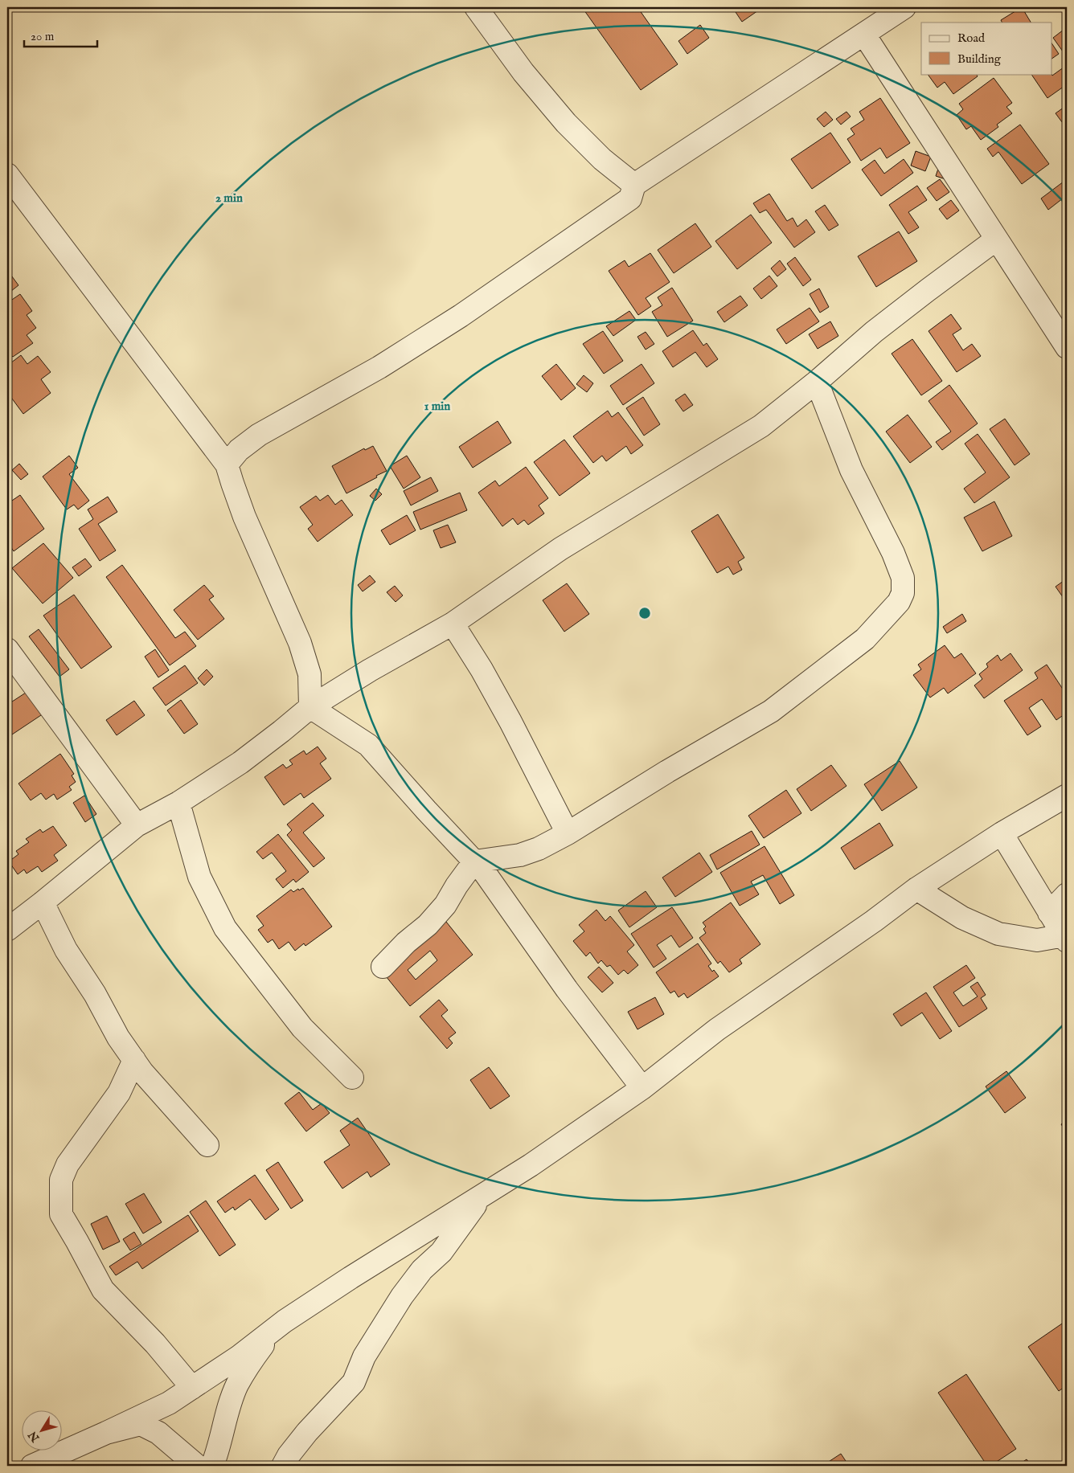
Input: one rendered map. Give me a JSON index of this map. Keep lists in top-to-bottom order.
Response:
{
  "legend": ["Road", "Building"],
  "scale_bar": "20 m",
  "north": "bottom left",
  "rings": ["2 min", "1 min"]
}
